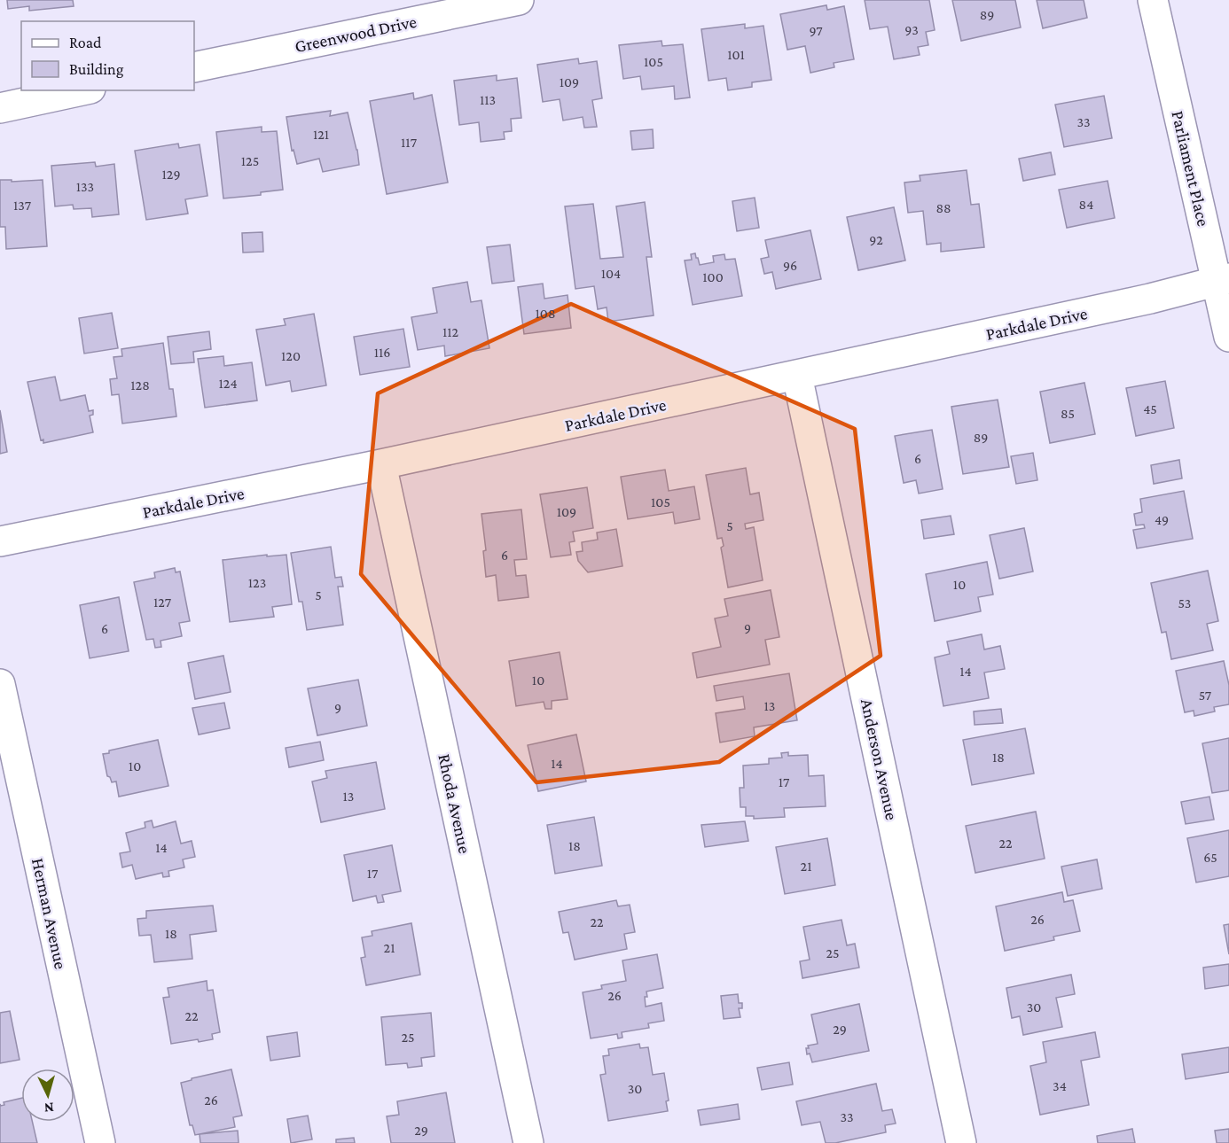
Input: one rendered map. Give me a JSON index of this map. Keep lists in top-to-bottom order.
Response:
{
  "streets": {
    "street": [
      "Greenwood Drive",
      "Parliament Place",
      "Parkdale Drive",
      "Anderson Avenue",
      "Rhoda Avenue",
      "Herman Avenue"
    ]
  },
  "crossings": [
    ["Parliament Place", "Parkdale Drive"],
    ["Parkdale Drive", "Anderson Avenue"],
    ["Parkdale Drive", "Rhoda Avenue"]
  ],
  "house_numbers": [
    "89",
    "93",
    "97",
    "101",
    "105",
    "109",
    "113",
    "33",
    "121",
    "117",
    "125",
    "129",
    "133",
    "84",
    "137",
    "88",
    "92",
    "96",
    "104",
    "100",
    "108",
    "112",
    "116",
    "120",
    "124",
    "128",
    "45",
    "85",
    "89",
    "6",
    "105",
    "109",
    "49",
    "5",
    "6",
    "123",
    "10",
    "5",
    "127",
    "53",
    "9",
    "6",
    "14",
    "10",
    "57",
    "13",
    "9",
    "18",
    "14",
    "10",
    "17",
    "13",
    "22",
    "18",
    "14",
    "65",
    "21",
    "17",
    "26",
    "22",
    "18",
    "21",
    "25",
    "26",
    "30",
    "22",
    "29",
    "25",
    "34",
    "30",
    "26",
    "33",
    "29"
  ],
  "legend": ["Road", "Building"],
  "north": "bottom"
}
